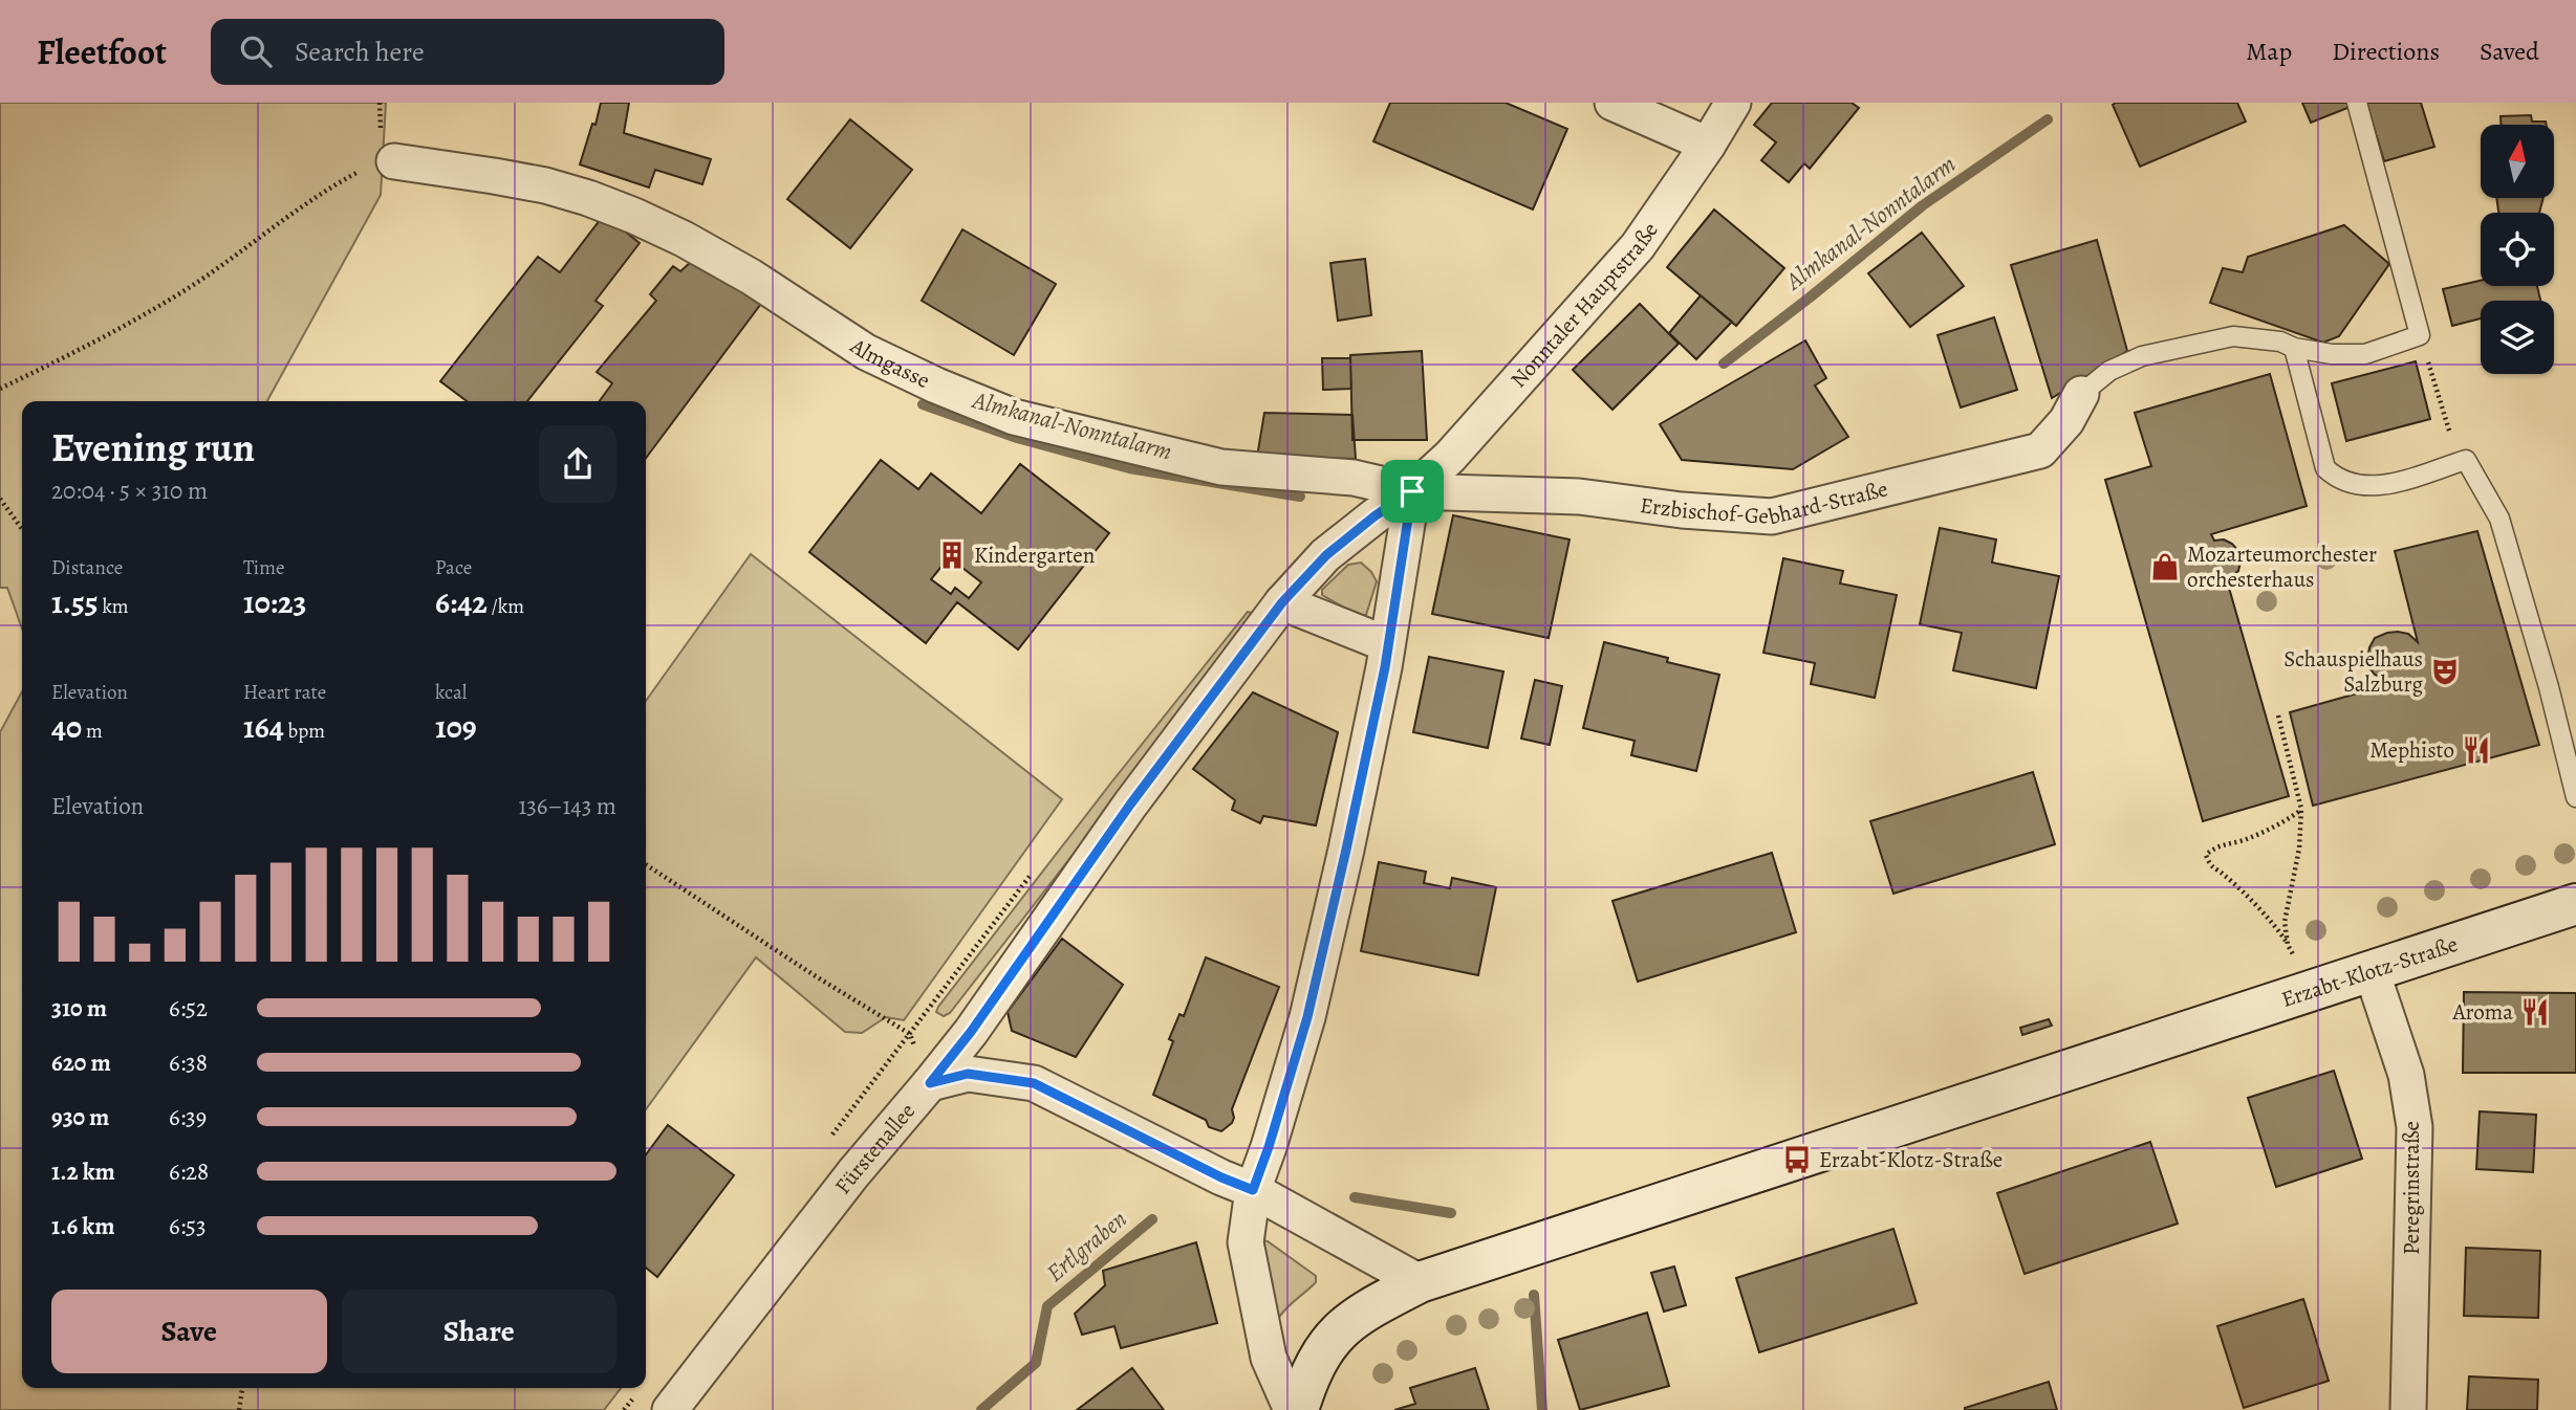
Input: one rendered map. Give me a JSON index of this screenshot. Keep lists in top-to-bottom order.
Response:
{
  "streets": {
    "main road": ["Erzabt-Klotz-Straße"],
    "street": [
      "Nonntaler Hauptstraße",
      "Almgasse",
      "Erzbischof-Gebhard-Straße",
      "Fürstenallee",
      "Peregrinstraße"
    ]
  },
  "crossings": [
    ["Nonntaler Hauptstraße", "Almgasse"],
    ["Nonntaler Hauptstraße", "Erzbischof-Gebhard-Straße"],
    ["Nonntaler Hauptstraße", "Fürstenallee"],
    ["Almgasse", "Erzbischof-Gebhard-Straße"],
    ["Erzabt-Klotz-Straße", "Peregrinstraße"]
  ],
  "water": ["Almkanal-Nonntalarm", "Ertlgraben"],
  "places": {
    "building": ["Kindergarten"],
    "shop": ["Mozarteumorchester orchesterhaus"],
    "theatre": ["Schauspielhaus Salzburg"],
    "restaurant": ["Mephisto", "Aroma"],
    "bus stop": ["Erzabt-Klotz-Straße"]
  },
  "north": "top",
  "page": {
    "header": "Fleetfoot",
    "search": "Search here",
    "nav": ["Map", "Directions", "Saved"],
    "heading": ["Evening run", "20:04 · 5 × 310 m"],
    "stats": [
      ["Distance", "1.55 km"],
      ["Time", "10:23"],
      ["Pace", "6:42 /km"],
      ["Elevation", "40 m"],
      ["Heart rate", "164 bpm"],
      ["kcal", "109"]
    ],
    "chart": ["Elevation", "136–143 m"],
    "list": [
      {
        "name": "310 m",
        "note": "6:52"
      },
      {
        "name": "620 m",
        "note": "6:38"
      },
      {
        "name": "930 m",
        "note": "6:39"
      },
      {
        "name": "1.2 km",
        "note": "6:28"
      },
      {
        "name": "1.6 km",
        "note": "6:53"
      }
    ],
    "buttons": ["Save", "Share"]
  }
}
